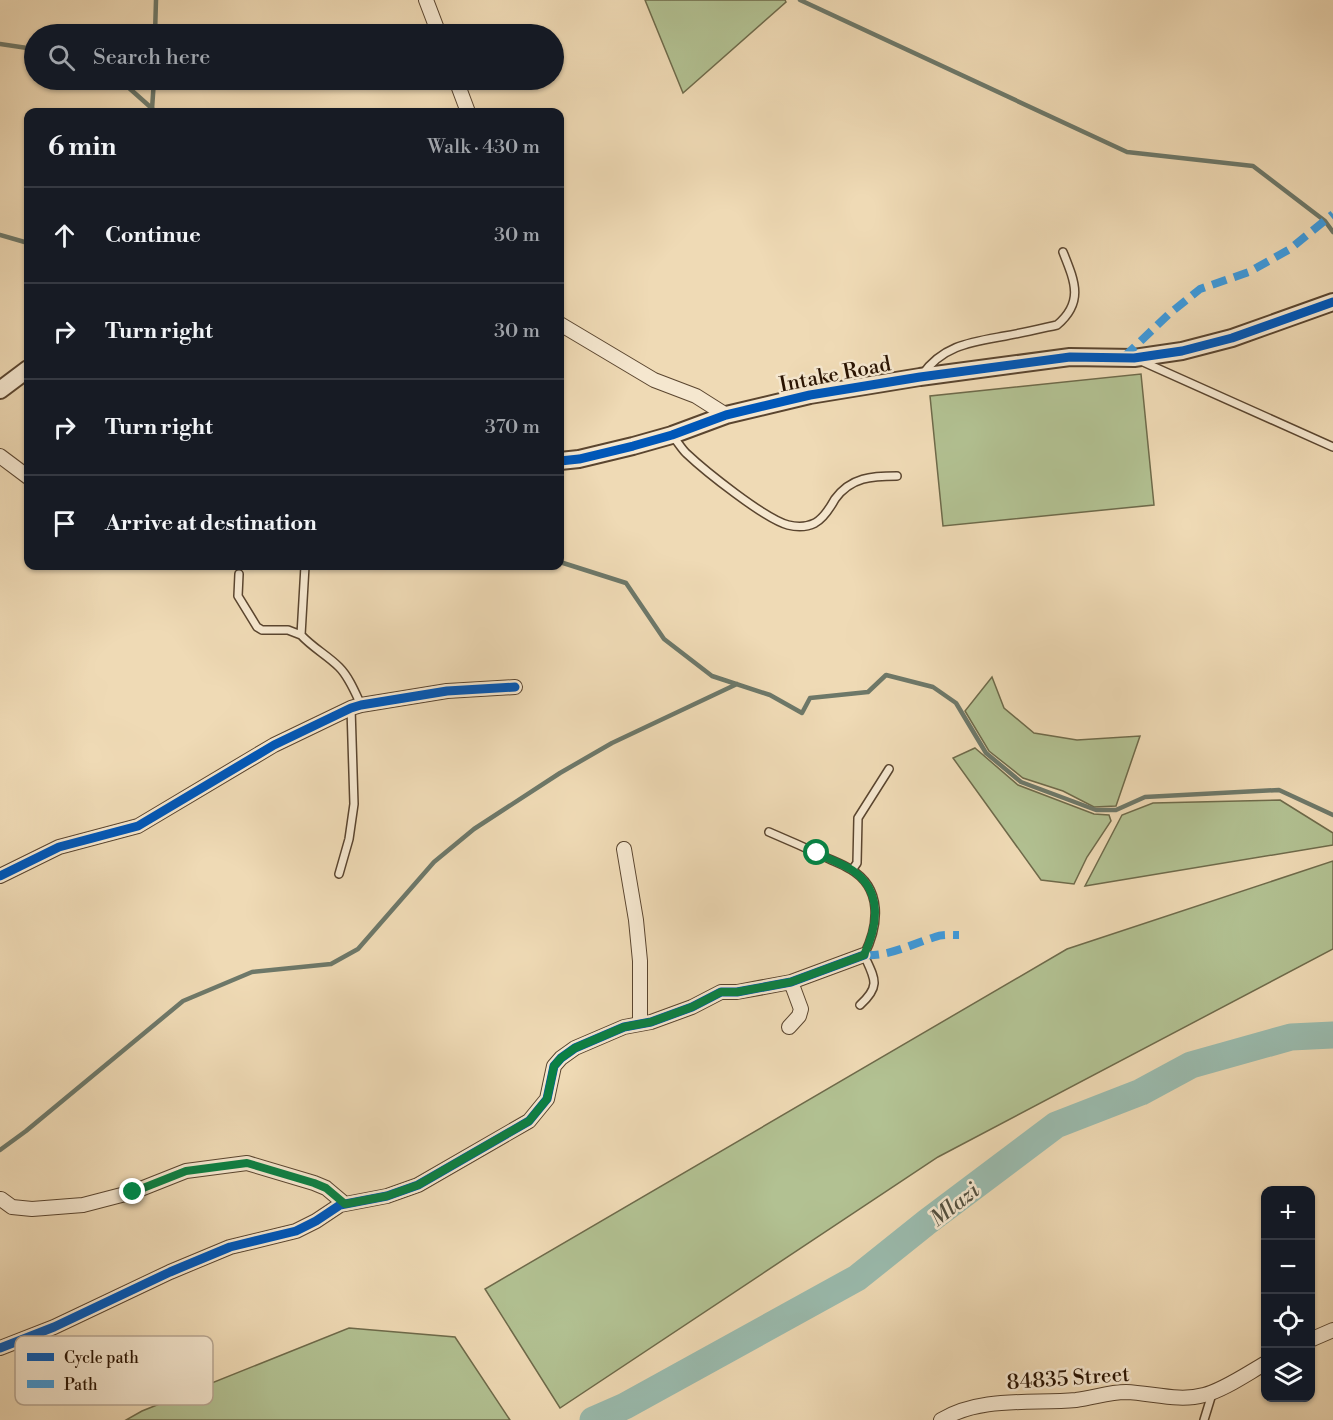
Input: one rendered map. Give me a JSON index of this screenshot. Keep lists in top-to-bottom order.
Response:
{
  "streets": {
    "street": ["Intake Road", "84835 Street"]
  },
  "water": ["Mlazi"],
  "legend": ["Cycle path", "Path"],
  "page": {
    "search": "Search here",
    "heading": ["6 min", "Walk · 430 m"],
    "list": [
      ["Continue", "30 m"],
      ["Turn right", "30 m"],
      ["Turn right", "370 m"],
      "Arrive at destination"
    ],
    "map_buttons": ["+", "−"]
  }
}
